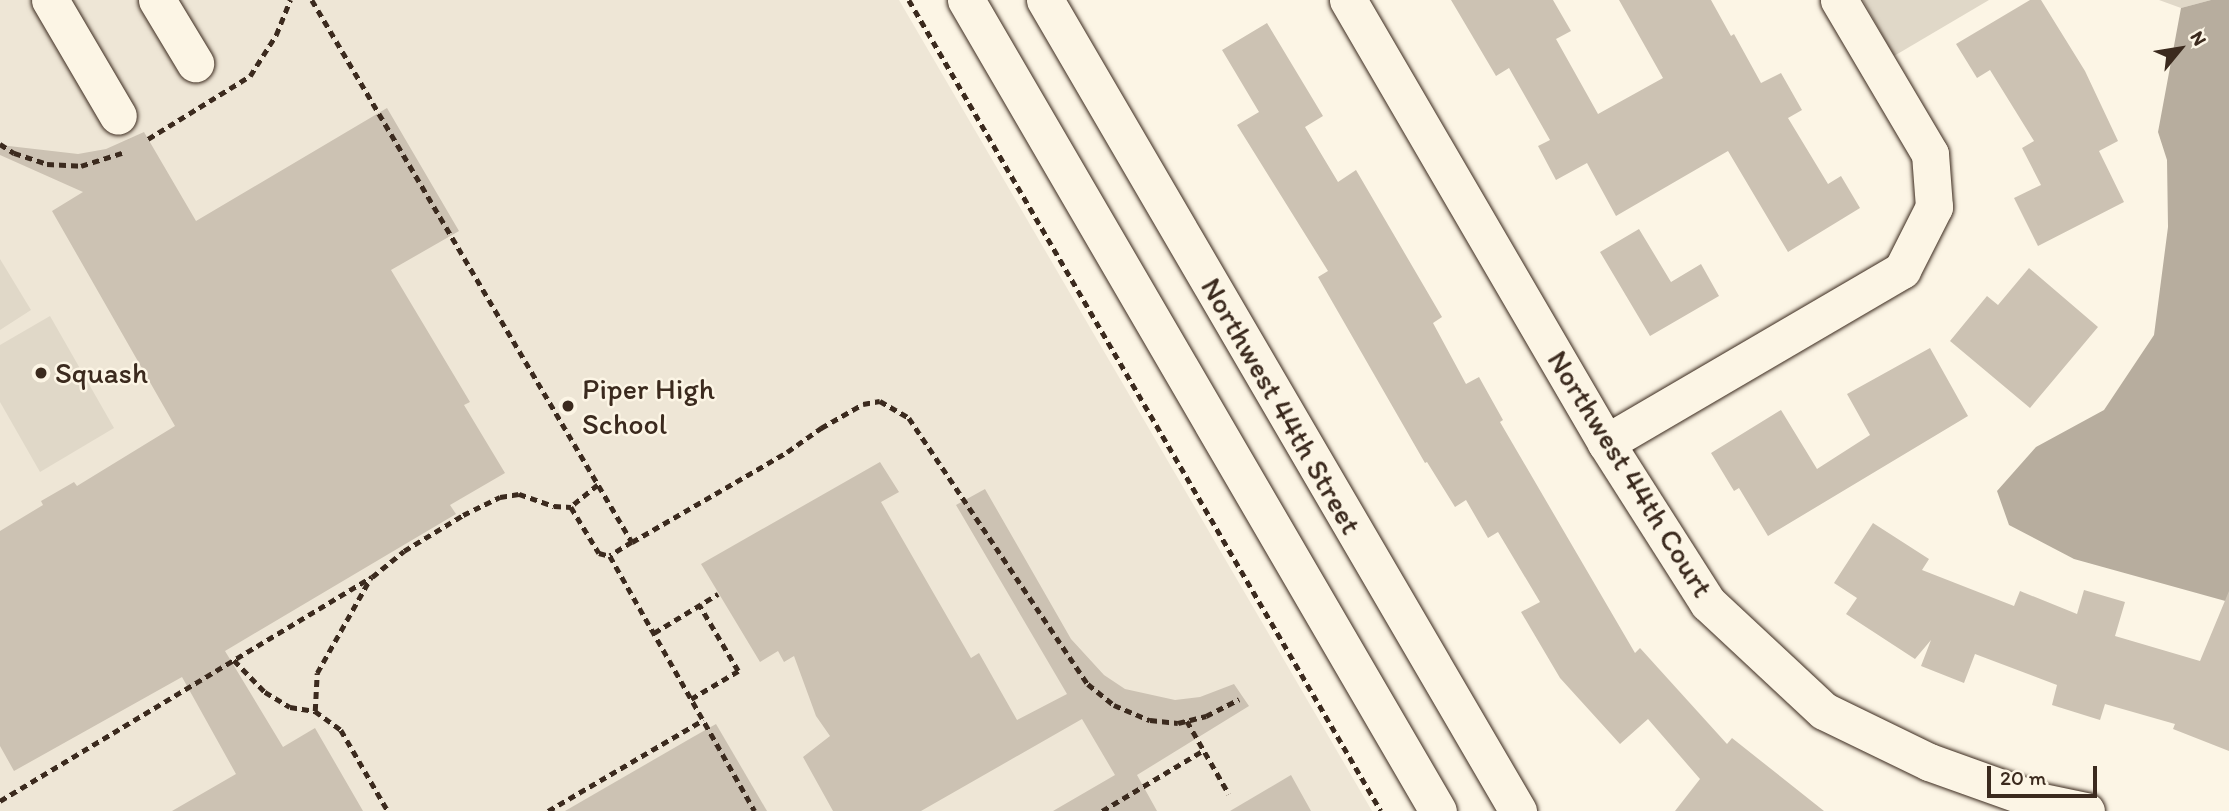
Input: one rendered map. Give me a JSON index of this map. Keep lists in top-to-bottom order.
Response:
{
  "streets": {
    "street": ["Northwest 44th Street", "Northwest 44th Court"]
  },
  "places": ["Squash", "Piper High School"],
  "scale_bar": "20 m",
  "north": "top right"
}
